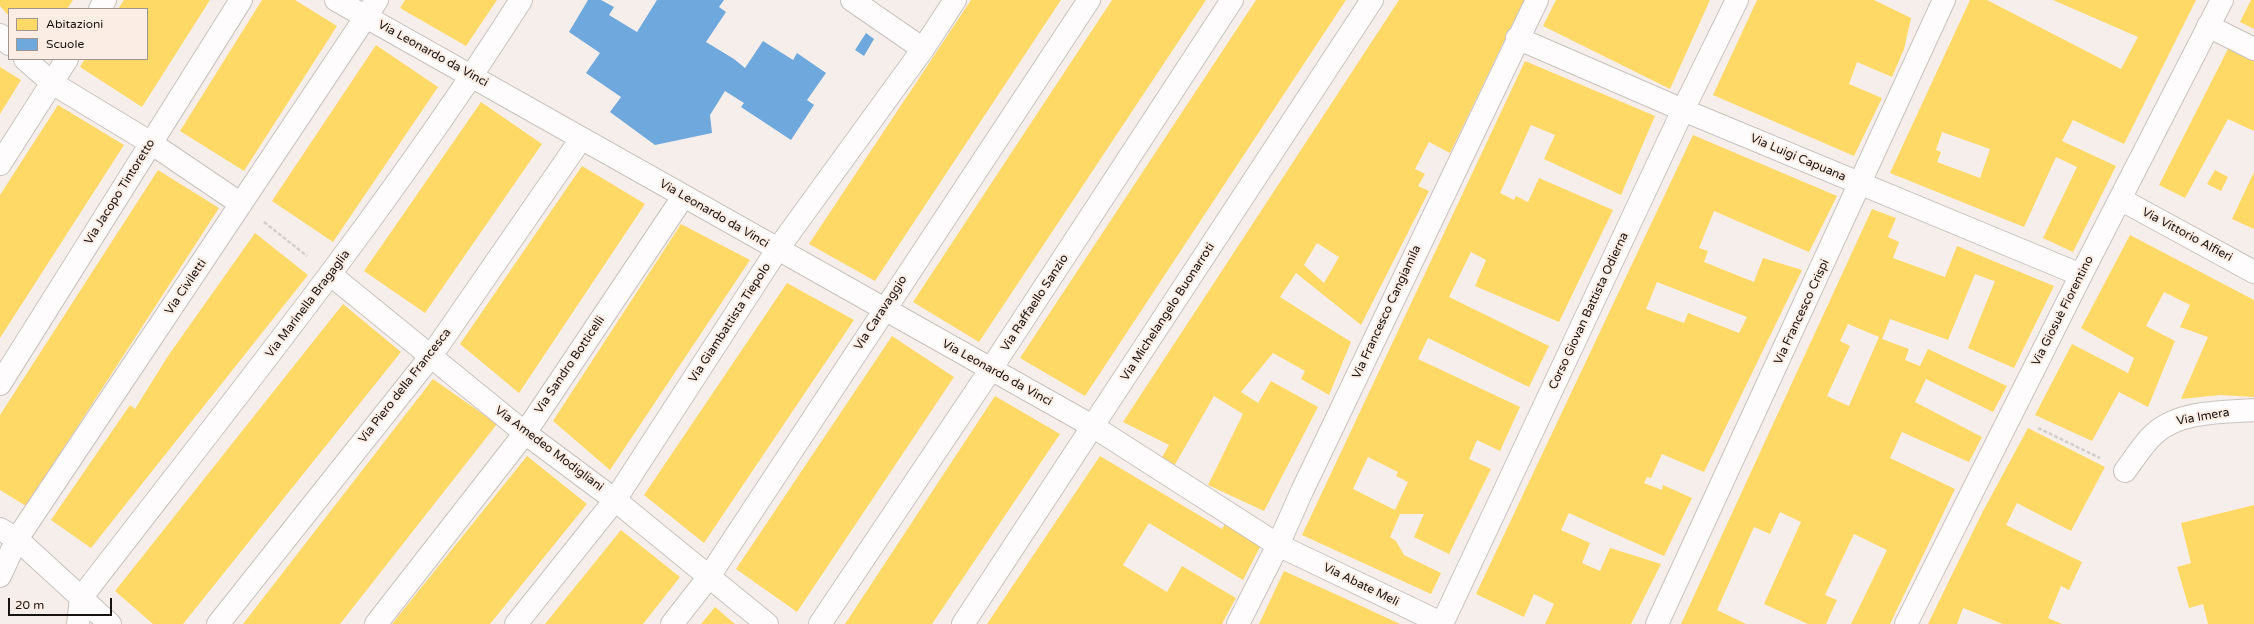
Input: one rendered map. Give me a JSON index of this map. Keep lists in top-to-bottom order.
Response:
{
  "streets": {
    "street": [
      "Via Leonardo da Vinci",
      "Via Luigi Capuana",
      "Via Jacopo Tintoretto",
      "Via Vittorio Alfieri",
      "Via Civiletti",
      "Via Raffaello Sanzio",
      "Via Marinella Bragaglia",
      "Corso Giovan Battista Odierna",
      "Via Giosuè Fiorentino",
      "Via Michelangelo Buonarroti",
      "Via Francesco Cangiamila",
      "Via Francesco Crispi",
      "Via Caravaggio",
      "Via Giambattista Tiepolo",
      "Via Sandro Botticelli",
      "Via Piero della Francesca",
      "Via Imera",
      "Via Amedeo Modigliani",
      "Via Abate Meli"
    ]
  },
  "crossings": [
    ["Via Leonardo da Vinci", "Via Civiletti"],
    ["Via Leonardo da Vinci", "Via Raffaello Sanzio"],
    ["Via Leonardo da Vinci", "Via Marinella Bragaglia"],
    ["Via Leonardo da Vinci", "Via Michelangelo Buonarroti"],
    ["Via Leonardo da Vinci", "Via Francesco Cangiamila"],
    ["Via Leonardo da Vinci", "Via Caravaggio"],
    ["Via Leonardo da Vinci", "Via Giambattista Tiepolo"],
    ["Via Leonardo da Vinci", "Via Sandro Botticelli"],
    ["Via Leonardo da Vinci", "Via Piero della Francesca"],
    ["Via Leonardo da Vinci", "Via Abate Meli"],
    ["Via Luigi Capuana", "Corso Giovan Battista Odierna"],
    ["Via Luigi Capuana", "Via Giosuè Fiorentino"],
    ["Via Luigi Capuana", "Via Francesco Cangiamila"],
    ["Via Luigi Capuana", "Via Francesco Crispi"],
    ["Via Vittorio Alfieri", "Via Giosuè Fiorentino"],
    ["Via Marinella Bragaglia", "Via Amedeo Modigliani"],
    ["Corso Giovan Battista Odierna", "Via Abate Meli"],
    ["Via Francesco Cangiamila", "Via Abate Meli"],
    ["Via Caravaggio", "Via Amedeo Modigliani"],
    ["Via Giambattista Tiepolo", "Via Amedeo Modigliani"],
    ["Via Sandro Botticelli", "Via Amedeo Modigliani"],
    ["Via Piero della Francesca", "Via Amedeo Modigliani"]
  ],
  "legend": ["Abitazioni", "Scuole"],
  "scale_bar": "20 m"
}
